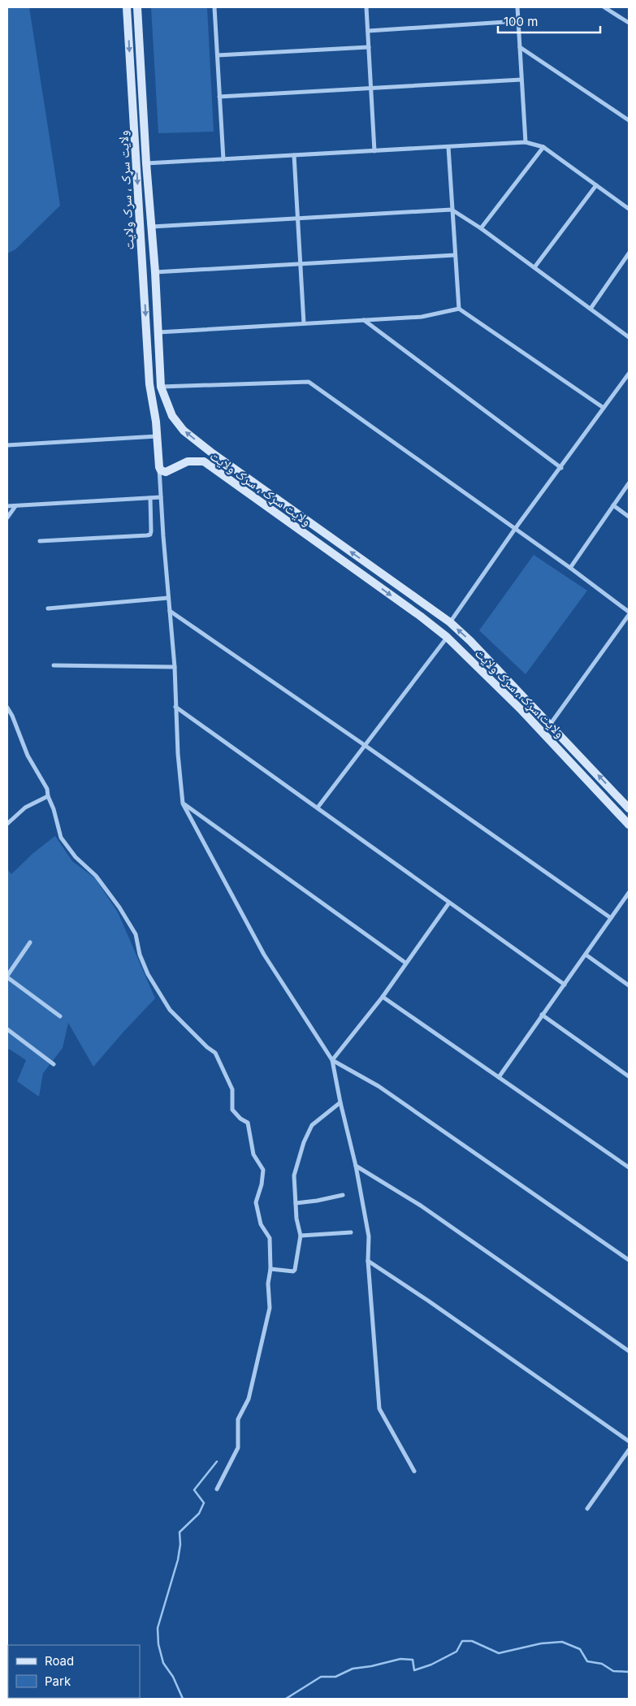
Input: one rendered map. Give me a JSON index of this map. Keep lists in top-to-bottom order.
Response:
{
  "streets": {
    "main road": ["ولایت سړک ، سرک ولایت"]
  },
  "legend": ["Road", "Park"],
  "scale_bar": "100 m"
}
